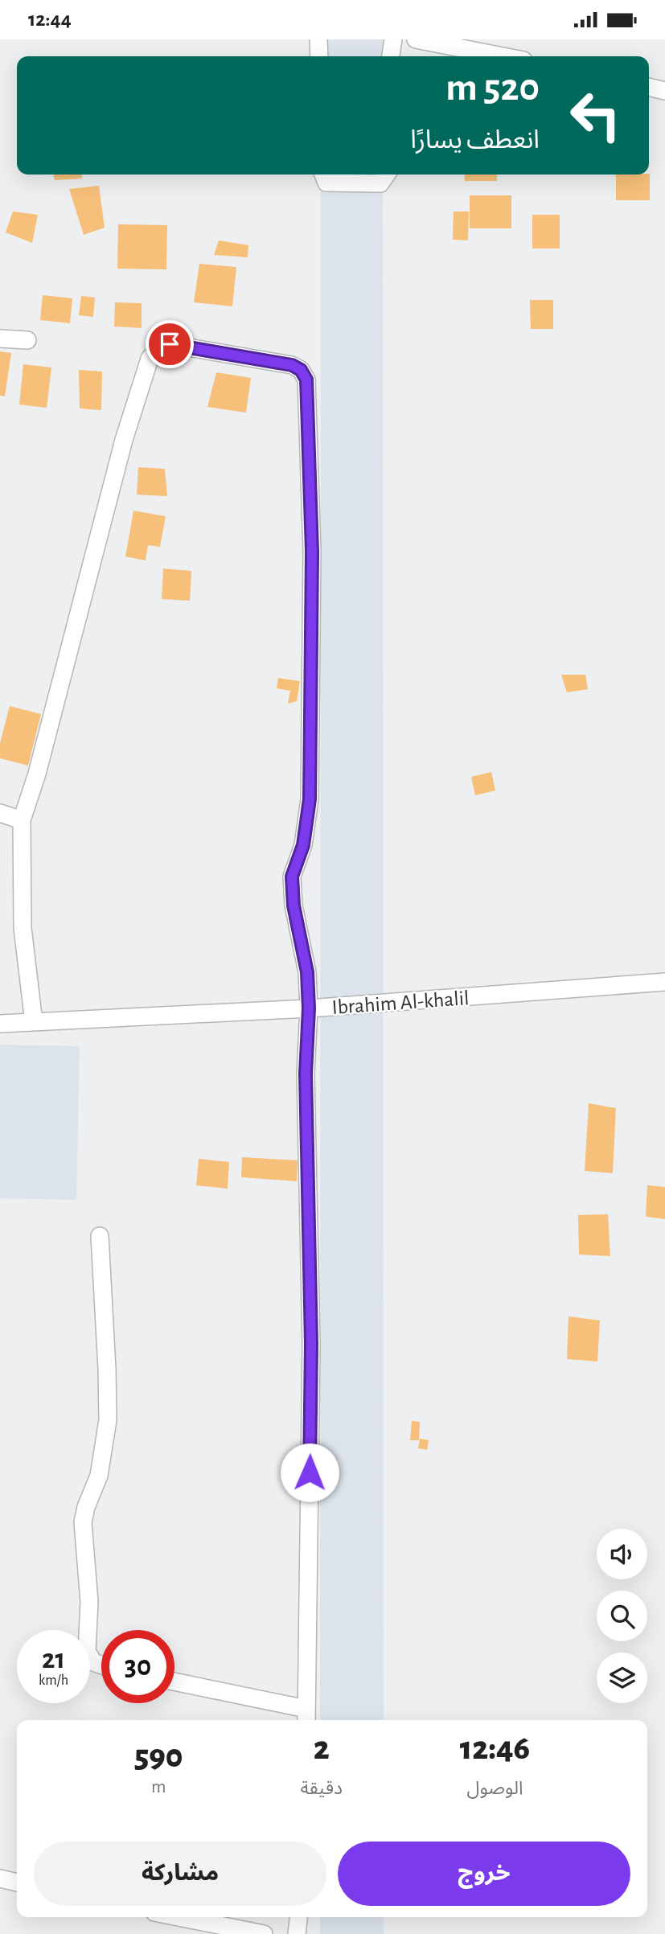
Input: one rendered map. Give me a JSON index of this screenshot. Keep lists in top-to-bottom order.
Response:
{
  "streets": {
    "street": ["Ibrahim Al-khalil"]
  },
  "page": {
    "status": "12:44",
    "turn": ["520 m", "انعطف يسارًا"],
    "speed": "21 km/h",
    "limit": "30",
    "eta": [
      "12:46",
      "الوصول",
      "2",
      "دقيقة",
      "590",
      "m"
    ],
    "buttons": ["خروج", "مشاركة"]
  }
}
